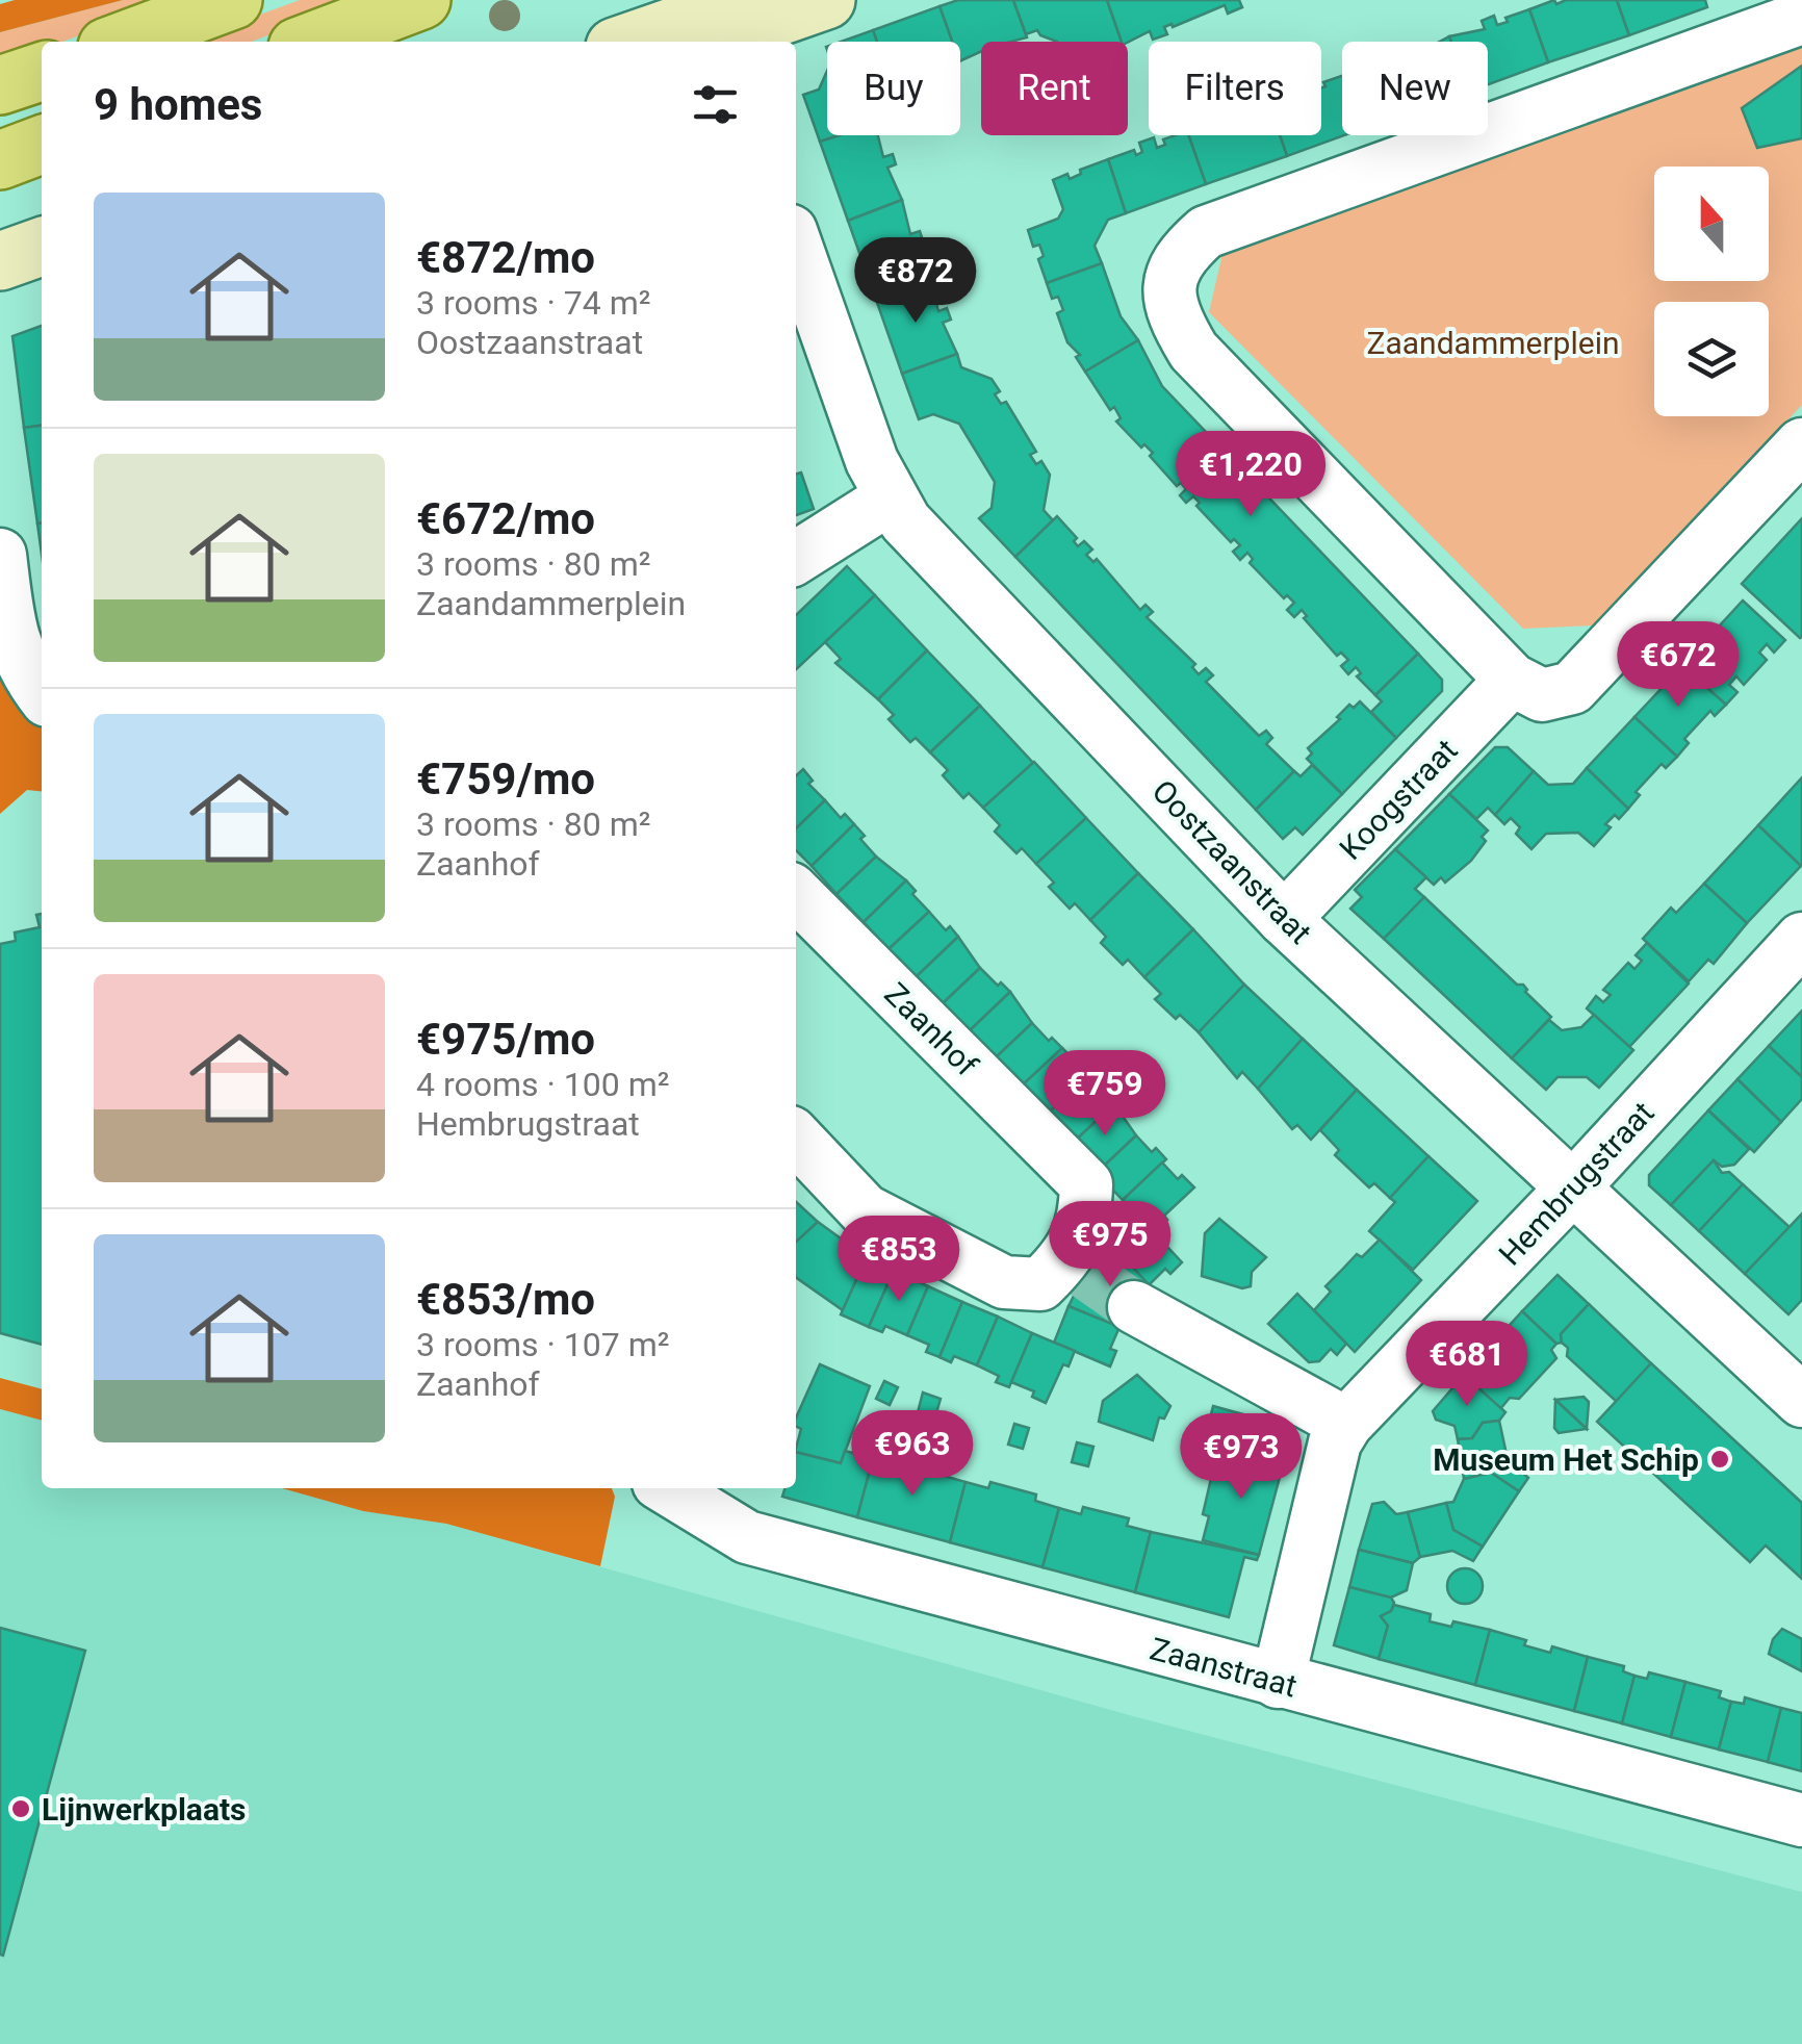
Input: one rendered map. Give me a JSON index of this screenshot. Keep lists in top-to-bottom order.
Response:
{
  "streets": {
    "street": [
      "Koogstraat",
      "Oostzaanstraat",
      "Zaanhof",
      "Hembrugstraat",
      "Zaanstraat"
    ]
  },
  "crossings": [
    ["Koogstraat", "Oostzaanstraat"],
    ["Oostzaanstraat", "Hembrugstraat"],
    ["Hembrugstraat", "Zaanstraat"]
  ],
  "parks": ["Zaandammerplein"],
  "places": ["Museum Het Schip", "Lijnwerkplaats"],
  "north": "top",
  "page": {
    "chip": [
      "Buy",
      "Rent",
      "Filters",
      "New"
    ],
    "heading": "9 homes",
    "list": [
      {
        "name": "€872/mo",
        "note": "3 rooms · 74 m² · Oostzaanstraat"
      },
      {
        "name": "€672/mo",
        "note": "3 rooms · 80 m² · Zaandammerplein"
      },
      {
        "name": "€759/mo",
        "note": "3 rooms · 80 m² · Zaanhof"
      },
      {
        "name": "€975/mo",
        "note": "4 rooms · 100 m² · Hembrugstraat"
      },
      {
        "name": "€853/mo",
        "note": "3 rooms · 107 m² · Zaanhof"
      }
    ],
    "price": [
      "€872",
      "€1,220",
      "€672",
      "€759",
      "€975",
      "€853",
      "€681",
      "€963",
      "€973"
    ]
  }
}
